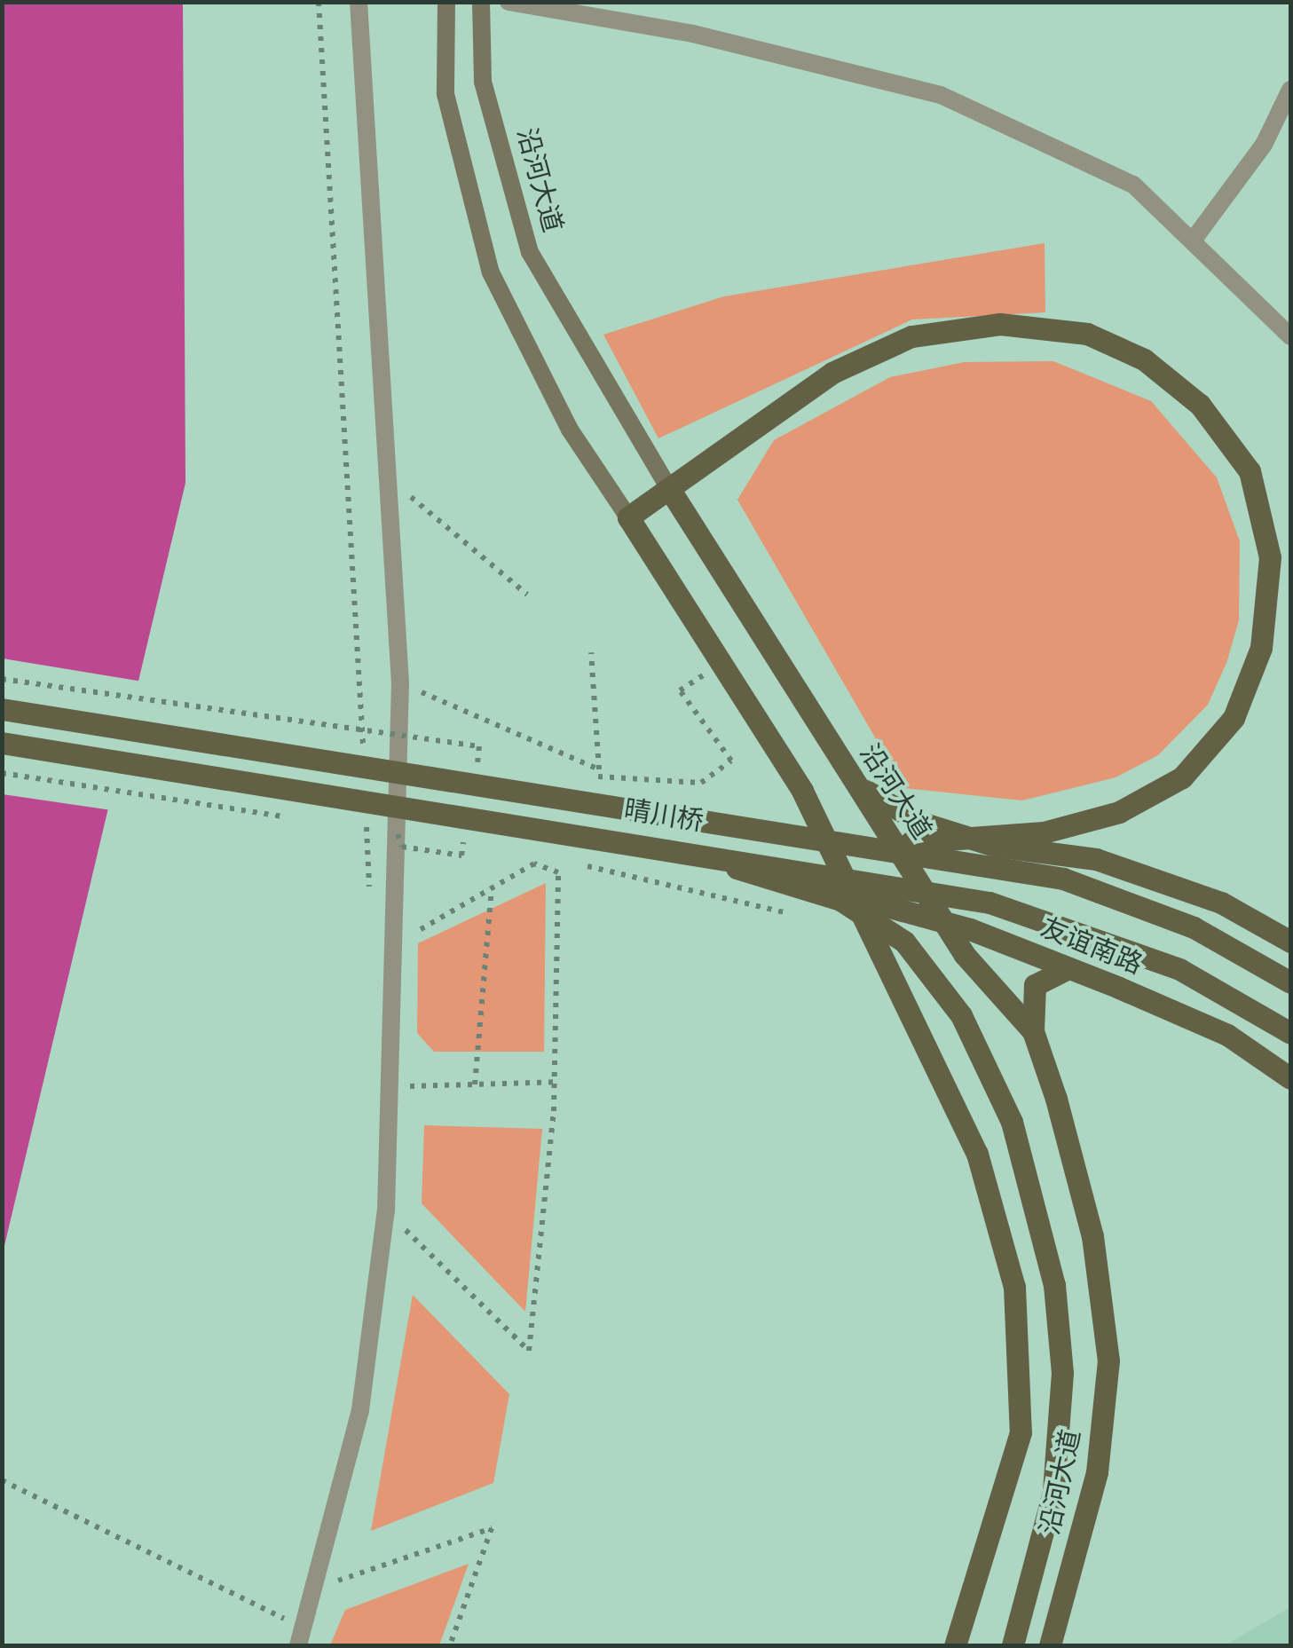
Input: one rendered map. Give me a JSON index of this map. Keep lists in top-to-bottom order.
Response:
{
  "streets": {
    "main road": ["沿河大道", "晴川桥", "友谊南路"]
  },
  "crossings": [
    ["沿河大道", "友谊南路"]
  ]
}
